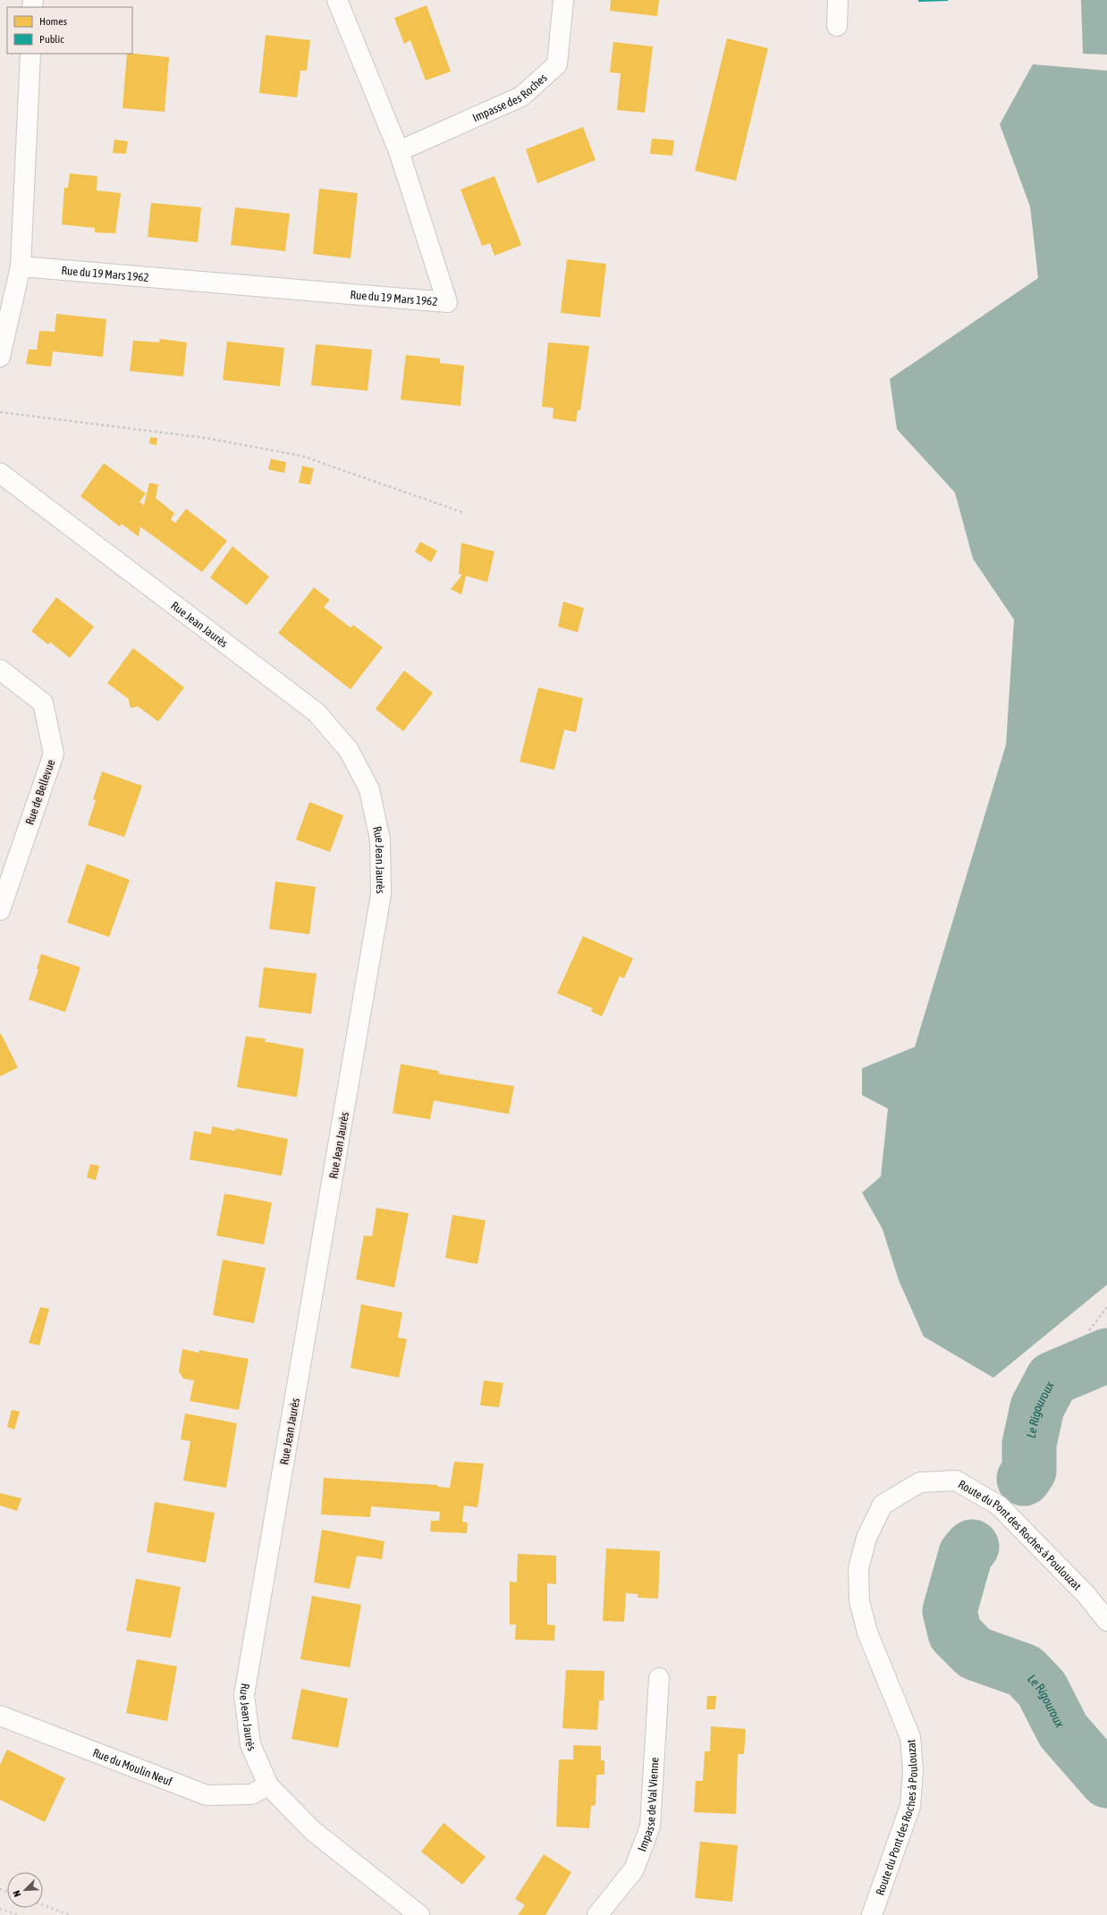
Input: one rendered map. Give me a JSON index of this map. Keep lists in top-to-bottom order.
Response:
{
  "streets": {
    "street": [
      "Impasse des Roches",
      "Rue du 19 Mars 1962",
      "Rue Jean Jaurès",
      "Rue de Bellevue",
      "Route du Pont des Roches à Poulouzat",
      "Rue du Moulin Neuf",
      "Impasse de Val Vienne"
    ]
  },
  "crossings": [
    ["Impasse des Roches", "Rue du 19 Mars 1962"],
    ["Rue Jean Jaurès", "Rue du Moulin Neuf"]
  ],
  "water": ["Le Rigouroux"],
  "legend": ["Homes", "Public"],
  "north": "bottom left"
}
